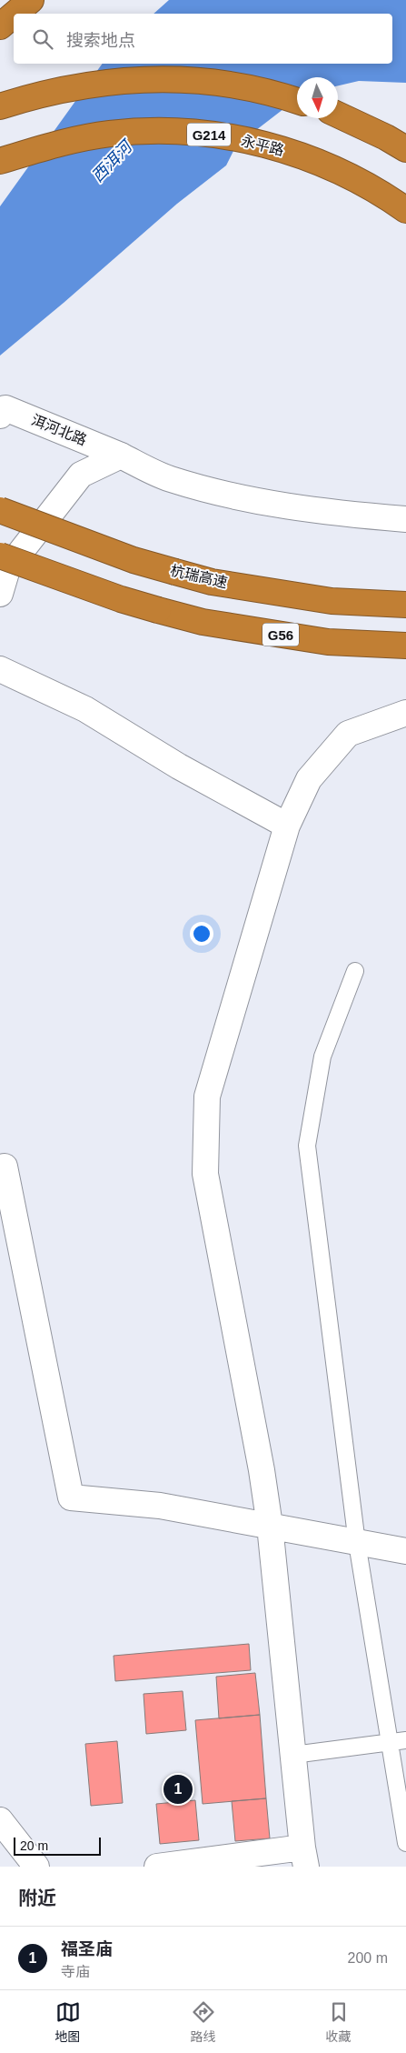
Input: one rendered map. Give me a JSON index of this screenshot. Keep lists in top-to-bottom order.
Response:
{
  "streets": {
    "highway": [
      "G214",
      "永平路",
      "杭瑞高速",
      "G56"
    ],
    "street": ["洱河北路"]
  },
  "water": ["西洱河"],
  "scale_bar": "20 m",
  "north": "bottom",
  "page": {
    "search": "搜索地点",
    "pins": "1",
    "scale": "20 m",
    "heading": "附近",
    "list": [
      {
        "mark": "1",
        "name": "福圣庙",
        "note": "寺庙",
        "value": "200 m"
      }
    ],
    "nav": ["地图", "路线", "收藏"]
  }
}
